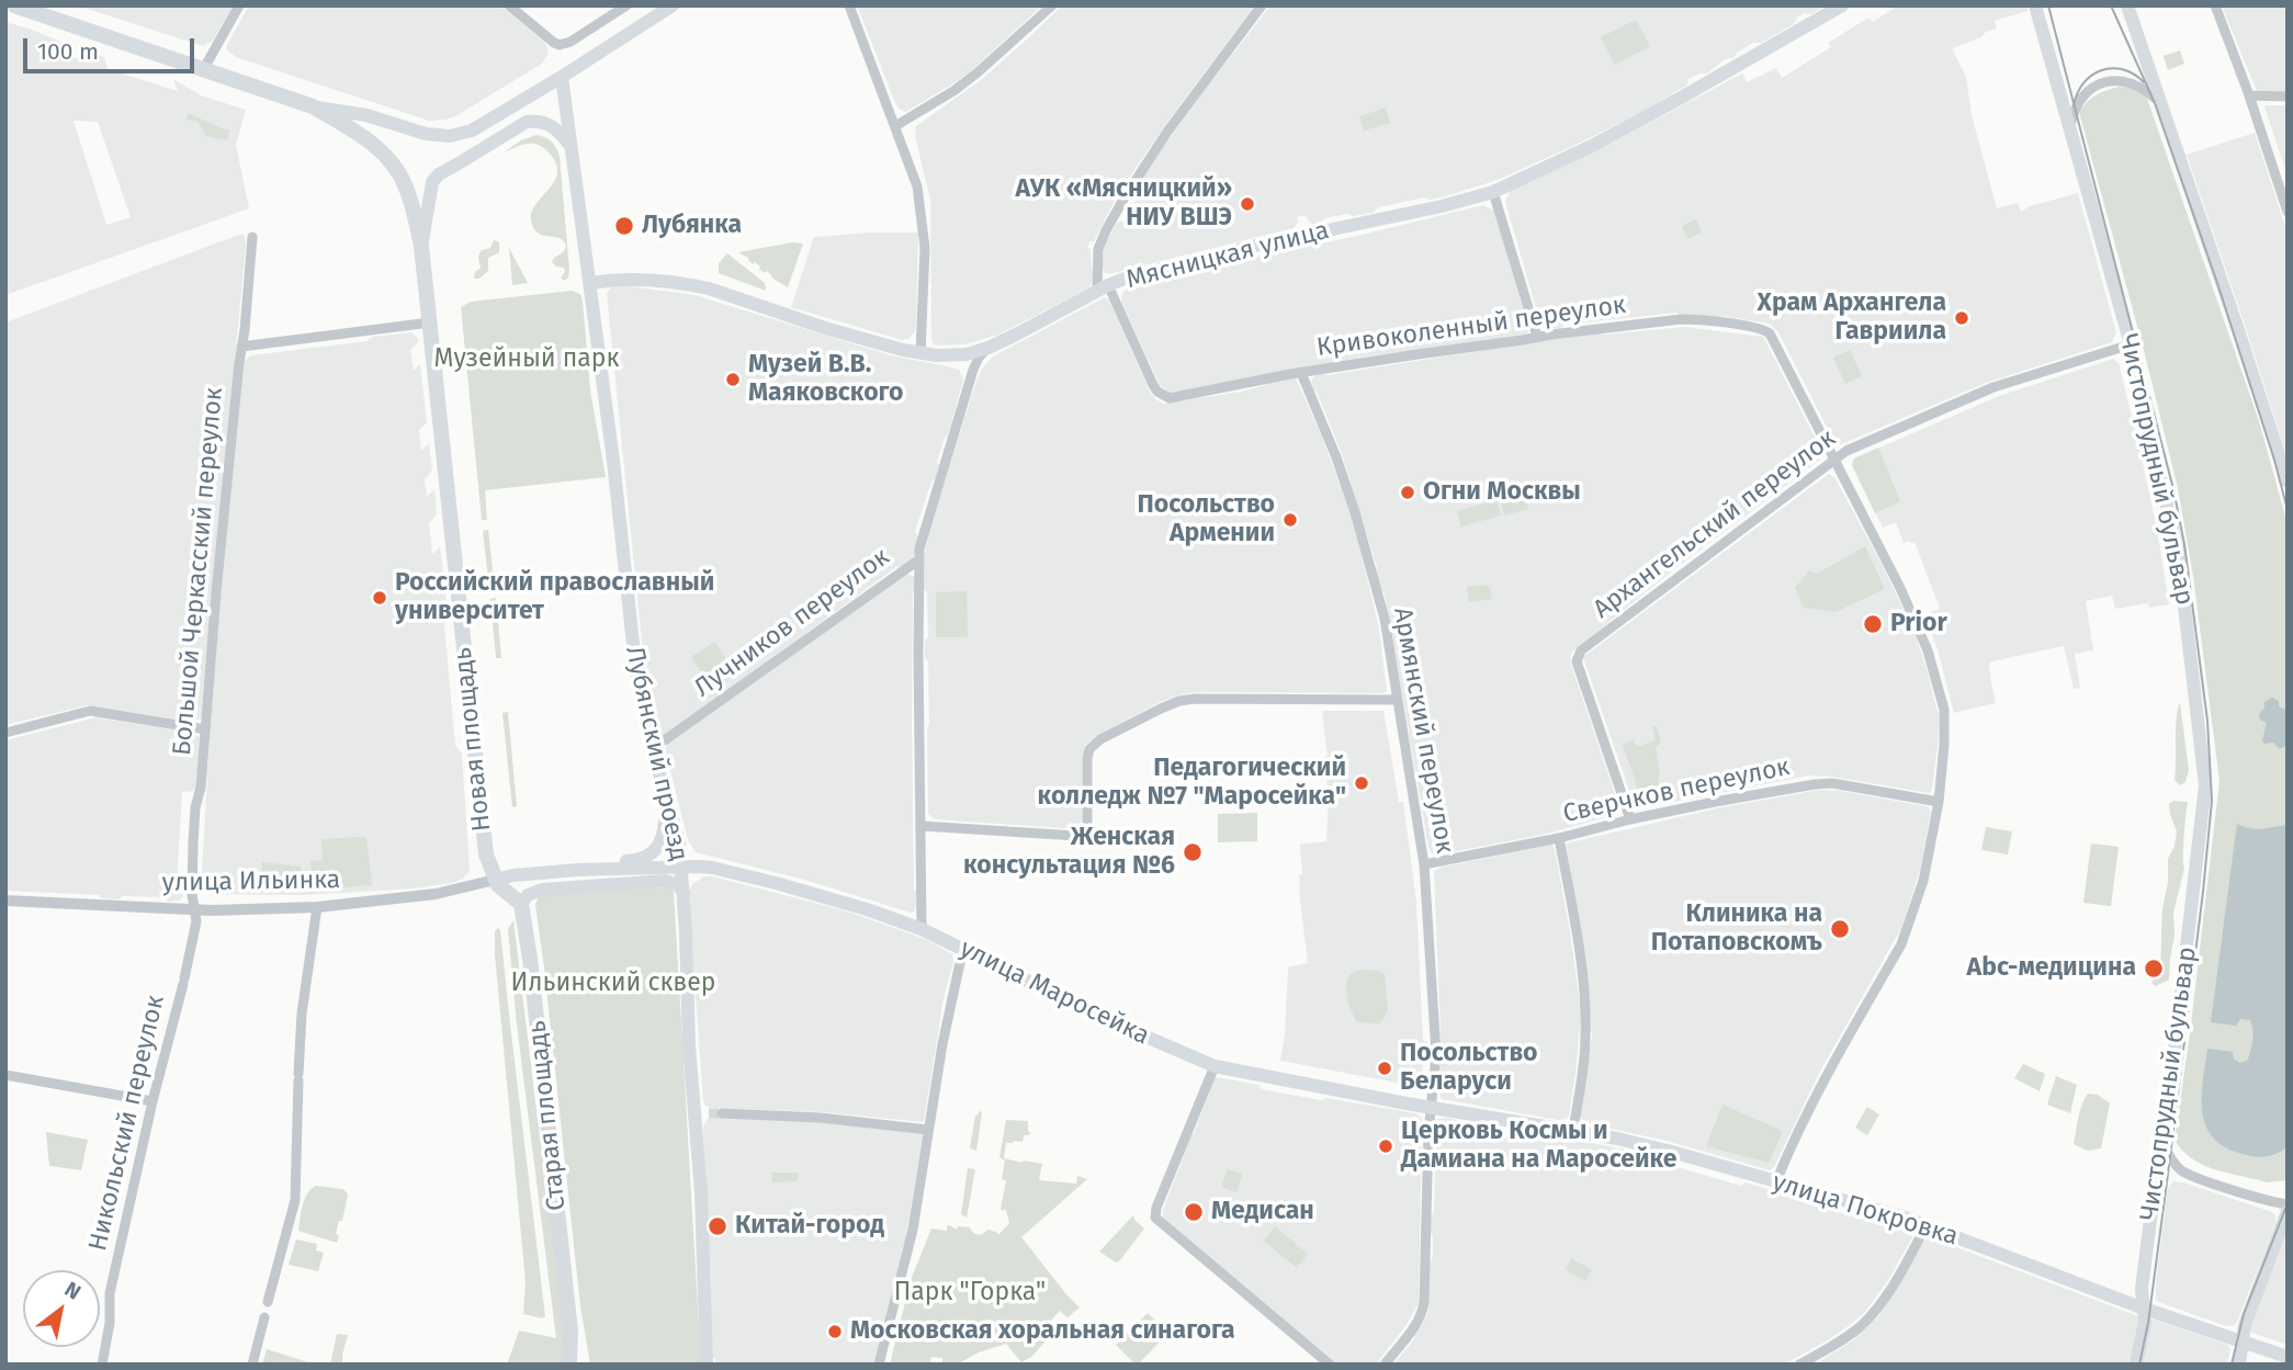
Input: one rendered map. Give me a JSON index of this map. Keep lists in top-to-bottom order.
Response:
{
  "streets": {
    "main road": [
      "Мясницкая улица",
      "Чистопрудный бульвар",
      "Новая площадь",
      "Лубянский проезд",
      "улица Маросейка",
      "Старая площадь",
      "улица Покровка"
    ],
    "street": [
      "Кривоколенный переулок",
      "Архангельский переулок",
      "Большой Черкасский переулок",
      "Лучников переулок",
      "Армянский переулок",
      "Сверчков переулок",
      "улица Ильинка",
      "Никольский переулок"
    ]
  },
  "crossings": [
    ["Мясницкая улица", "Кривоколенный переулок"],
    ["Мясницкая улица", "Лубянский проезд"],
    ["Кривоколенный переулок", "Архангельский переулок"],
    ["Кривоколенный переулок", "Армянский переулок"],
    ["Чистопрудный бульвар", "Архангельский переулок"],
    ["Чистопрудный бульвар", "улица Покровка"],
    ["Архангельский переулок", "Сверчков переулок"],
    ["Большой Черкасский переулок", "улица Ильинка"],
    ["Большой Черкасский переулок", "Никольский переулок"],
    ["Лучников переулок", "Лубянский проезд"],
    ["Армянский переулок", "Сверчков переулок"],
    ["Армянский переулок", "улица Маросейка"],
    ["Армянский переулок", "улица Покровка"],
    ["Новая площадь", "улица Ильинка"],
    ["Лубянский проезд", "улица Маросейка"],
    ["улица Ильинка", "Никольский переулок"],
    ["улица Маросейка", "улица Покровка"]
  ],
  "parks": ["Музейный парк", "Ильинский сквер", "Парк \"Горка\""],
  "places": [
    "АУК «Мясницкий» НИУ ВШЭ",
    "Лубянка",
    "Храм Архангела Гавриила",
    "Музей В.В. Маяковского",
    "Огни Москвы",
    "Посольство Армении",
    "Российский православный университет",
    "Prior",
    "Педагогический колледж №7 \"Маросейка\"",
    "Женская консультация №6",
    "Клиника на Потаповскомъ",
    "Abc-медицина",
    "Посольство Беларуси",
    "Церковь Космы и Дамиана на Маросейке",
    "Медисан",
    "Китай-город",
    "Московская хоральная синагога"
  ],
  "scale_bar": "100 m",
  "north": "top right"
}
